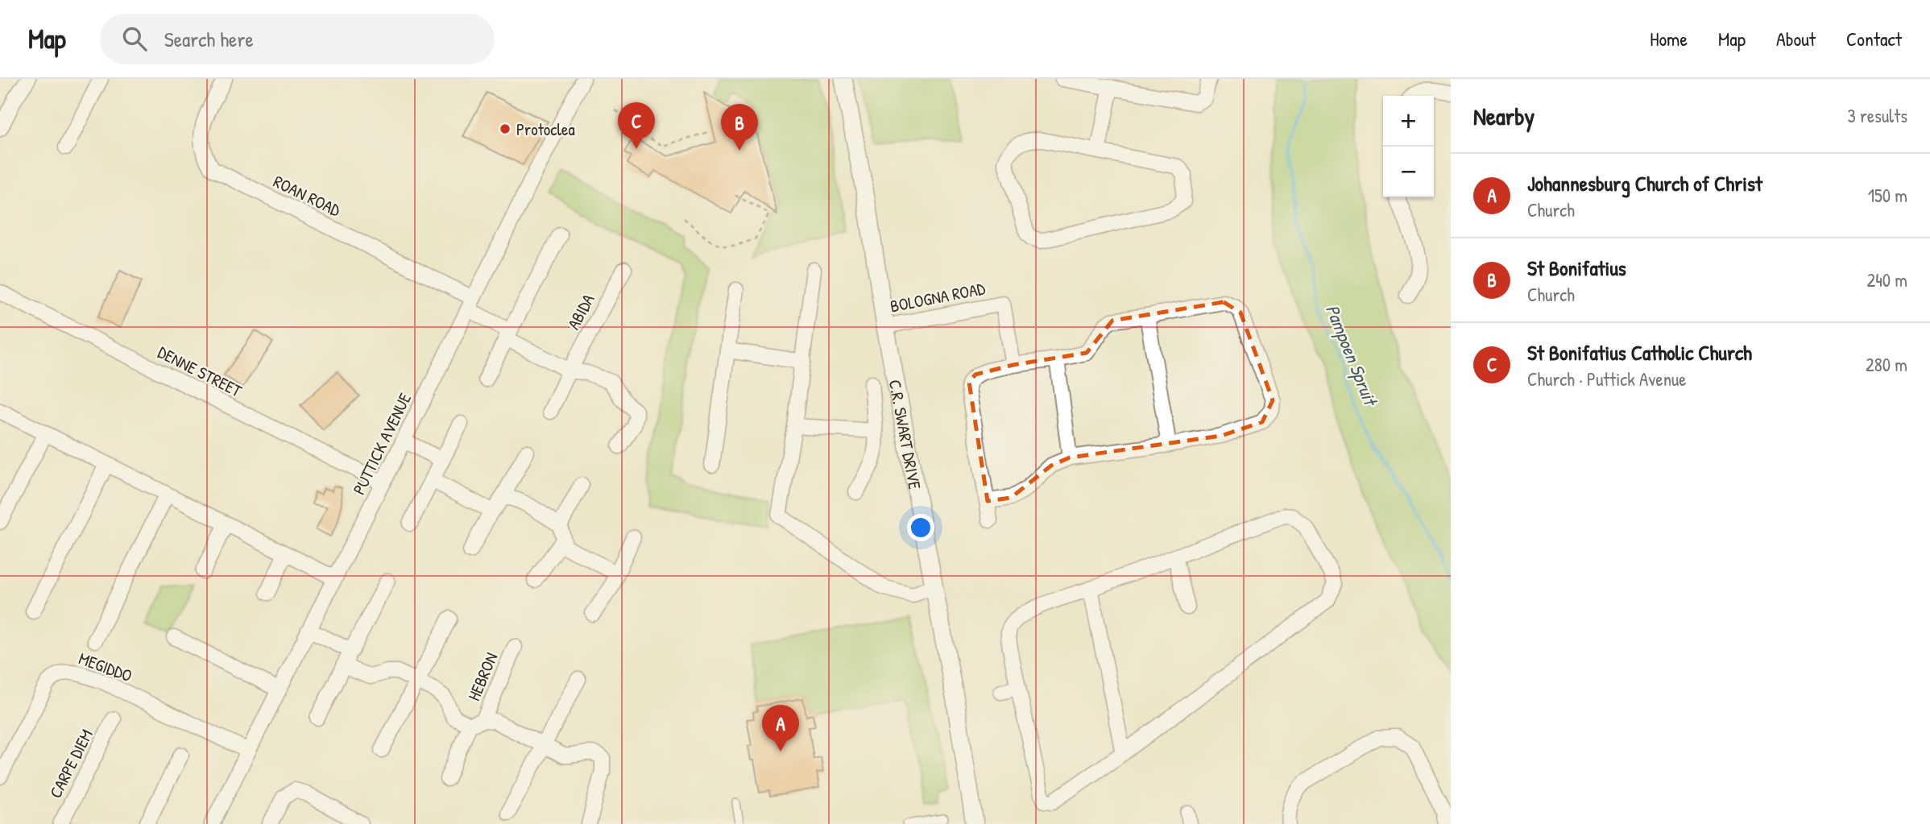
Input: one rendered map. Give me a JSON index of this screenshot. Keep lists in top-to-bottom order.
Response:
{
  "streets": {
    "street": [
      "ROAN ROAD",
      "BOLOGNA ROAD",
      "ABIDA",
      "DENNE STREET",
      "C.R. SWART DRIVE",
      "PUTTICK AVENUE",
      "MEGIDDO",
      "HEBRON",
      "CARPE DIEM"
    ]
  },
  "crossings": [
    ["ROAN ROAD", "PUTTICK AVENUE"],
    ["BOLOGNA ROAD", "C.R. SWART DRIVE"],
    ["DENNE STREET", "PUTTICK AVENUE"],
    ["PUTTICK AVENUE", "MEGIDDO"]
  ],
  "water": ["Pampoen Spruit"],
  "places": ["Protoclea"],
  "page": {
    "header": "Map",
    "search": "Search here",
    "nav": [
      "Home",
      "Map",
      "About",
      "Contact"
    ],
    "heading": ["Nearby", "3 results"],
    "map_buttons": ["+", "−"],
    "pins": ["C", "B", "A"],
    "list": [
      {
        "mark": "A",
        "name": "Johannesburg Church of Christ",
        "note": "Church",
        "value": "150 m"
      },
      {
        "mark": "B",
        "name": "St Bonifatius",
        "note": "Church",
        "value": "240 m"
      },
      {
        "mark": "C",
        "name": "St Bonifatius Catholic Church",
        "note": "Church · Puttick Avenue",
        "value": "280 m"
      }
    ]
  }
}
